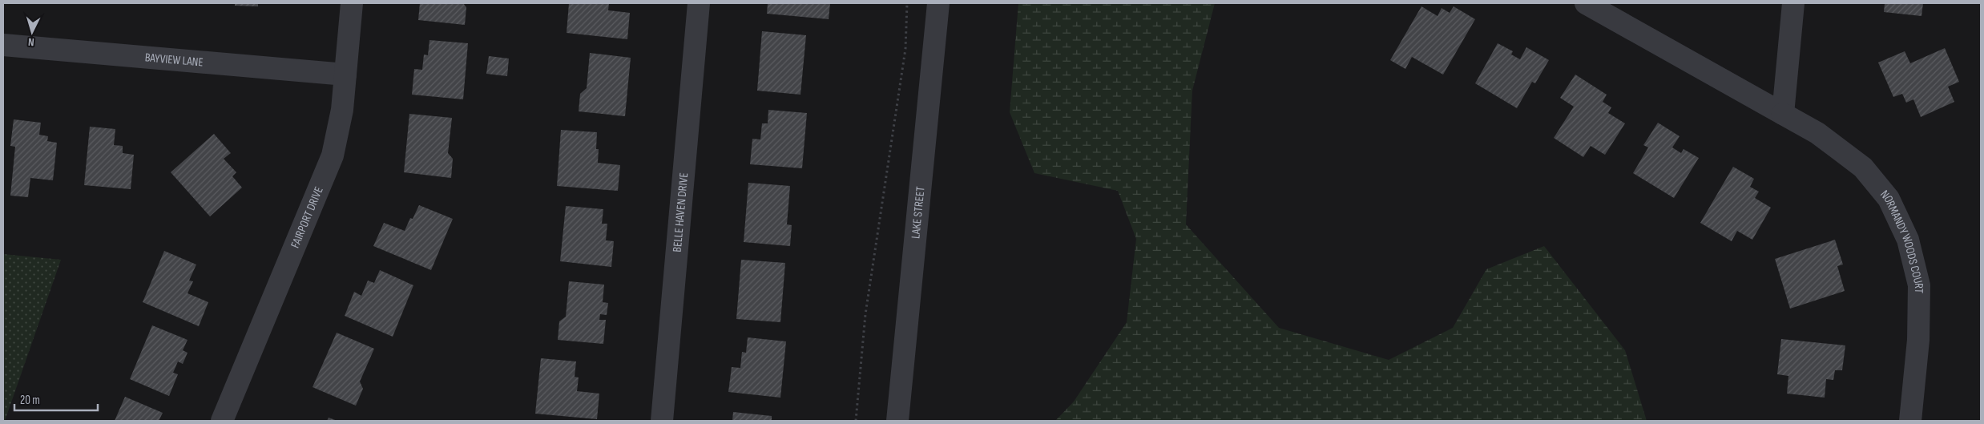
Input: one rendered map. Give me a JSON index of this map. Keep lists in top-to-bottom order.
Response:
{
  "streets": {
    "street": [
      "BAYVIEW LANE",
      "BELLE HAVEN DRIVE",
      "LAKE STREET",
      "FAIRPORT DRIVE",
      "NORMANDY WOODS COURT"
    ]
  },
  "crossings": [
    ["BAYVIEW LANE", "FAIRPORT DRIVE"]
  ],
  "scale_bar": "20 m",
  "north": "bottom"
}
